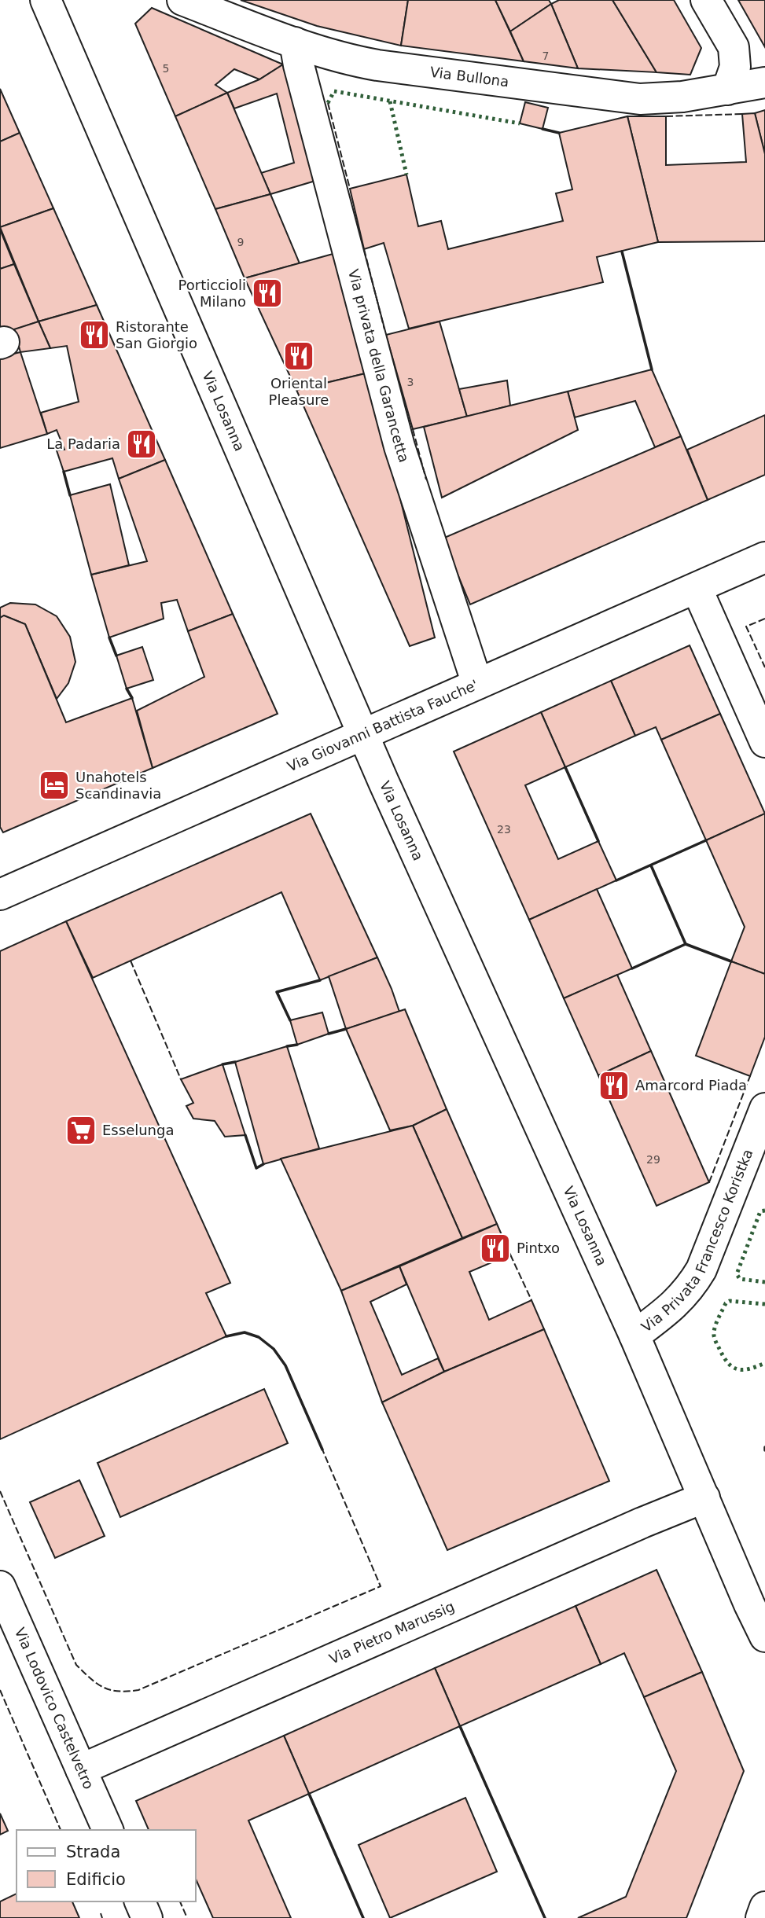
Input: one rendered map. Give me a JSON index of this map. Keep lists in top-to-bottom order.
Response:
{
  "streets": {
    "street": [
      "Via Bullona",
      "Via privata della Garancetta",
      "Via Losanna",
      "Via Giovanni Battista Fauche'",
      "Via Privata Francesco Koristka",
      "Via Pietro Marussig",
      "Via Lodovico Castelvetro"
    ]
  },
  "crossings": [
    ["Via Bullona", "Via privata della Garancetta"],
    ["Via privata della Garancetta", "Via Giovanni Battista Fauche'"],
    ["Via Losanna", "Via Giovanni Battista Fauche'"],
    ["Via Losanna", "Via Privata Francesco Koristka"],
    ["Via Losanna", "Via Pietro Marussig"],
    ["Via Pietro Marussig", "Via Lodovico Castelvetro"]
  ],
  "places": {
    "restaurant": [
      "Porticcioli Milano",
      "Ristorante San Giorgio",
      "Oriental Pleasure",
      "La Padaria",
      "Amarcord Piada",
      "Pintxo"
    ],
    "hotel": ["Unahotels Scandinavia"],
    "supermarket": ["Esselunga"]
  },
  "house_numbers": [
    "7",
    "5",
    "9",
    "3",
    "23",
    "29"
  ],
  "legend": ["Strada", "Edificio"]
}
